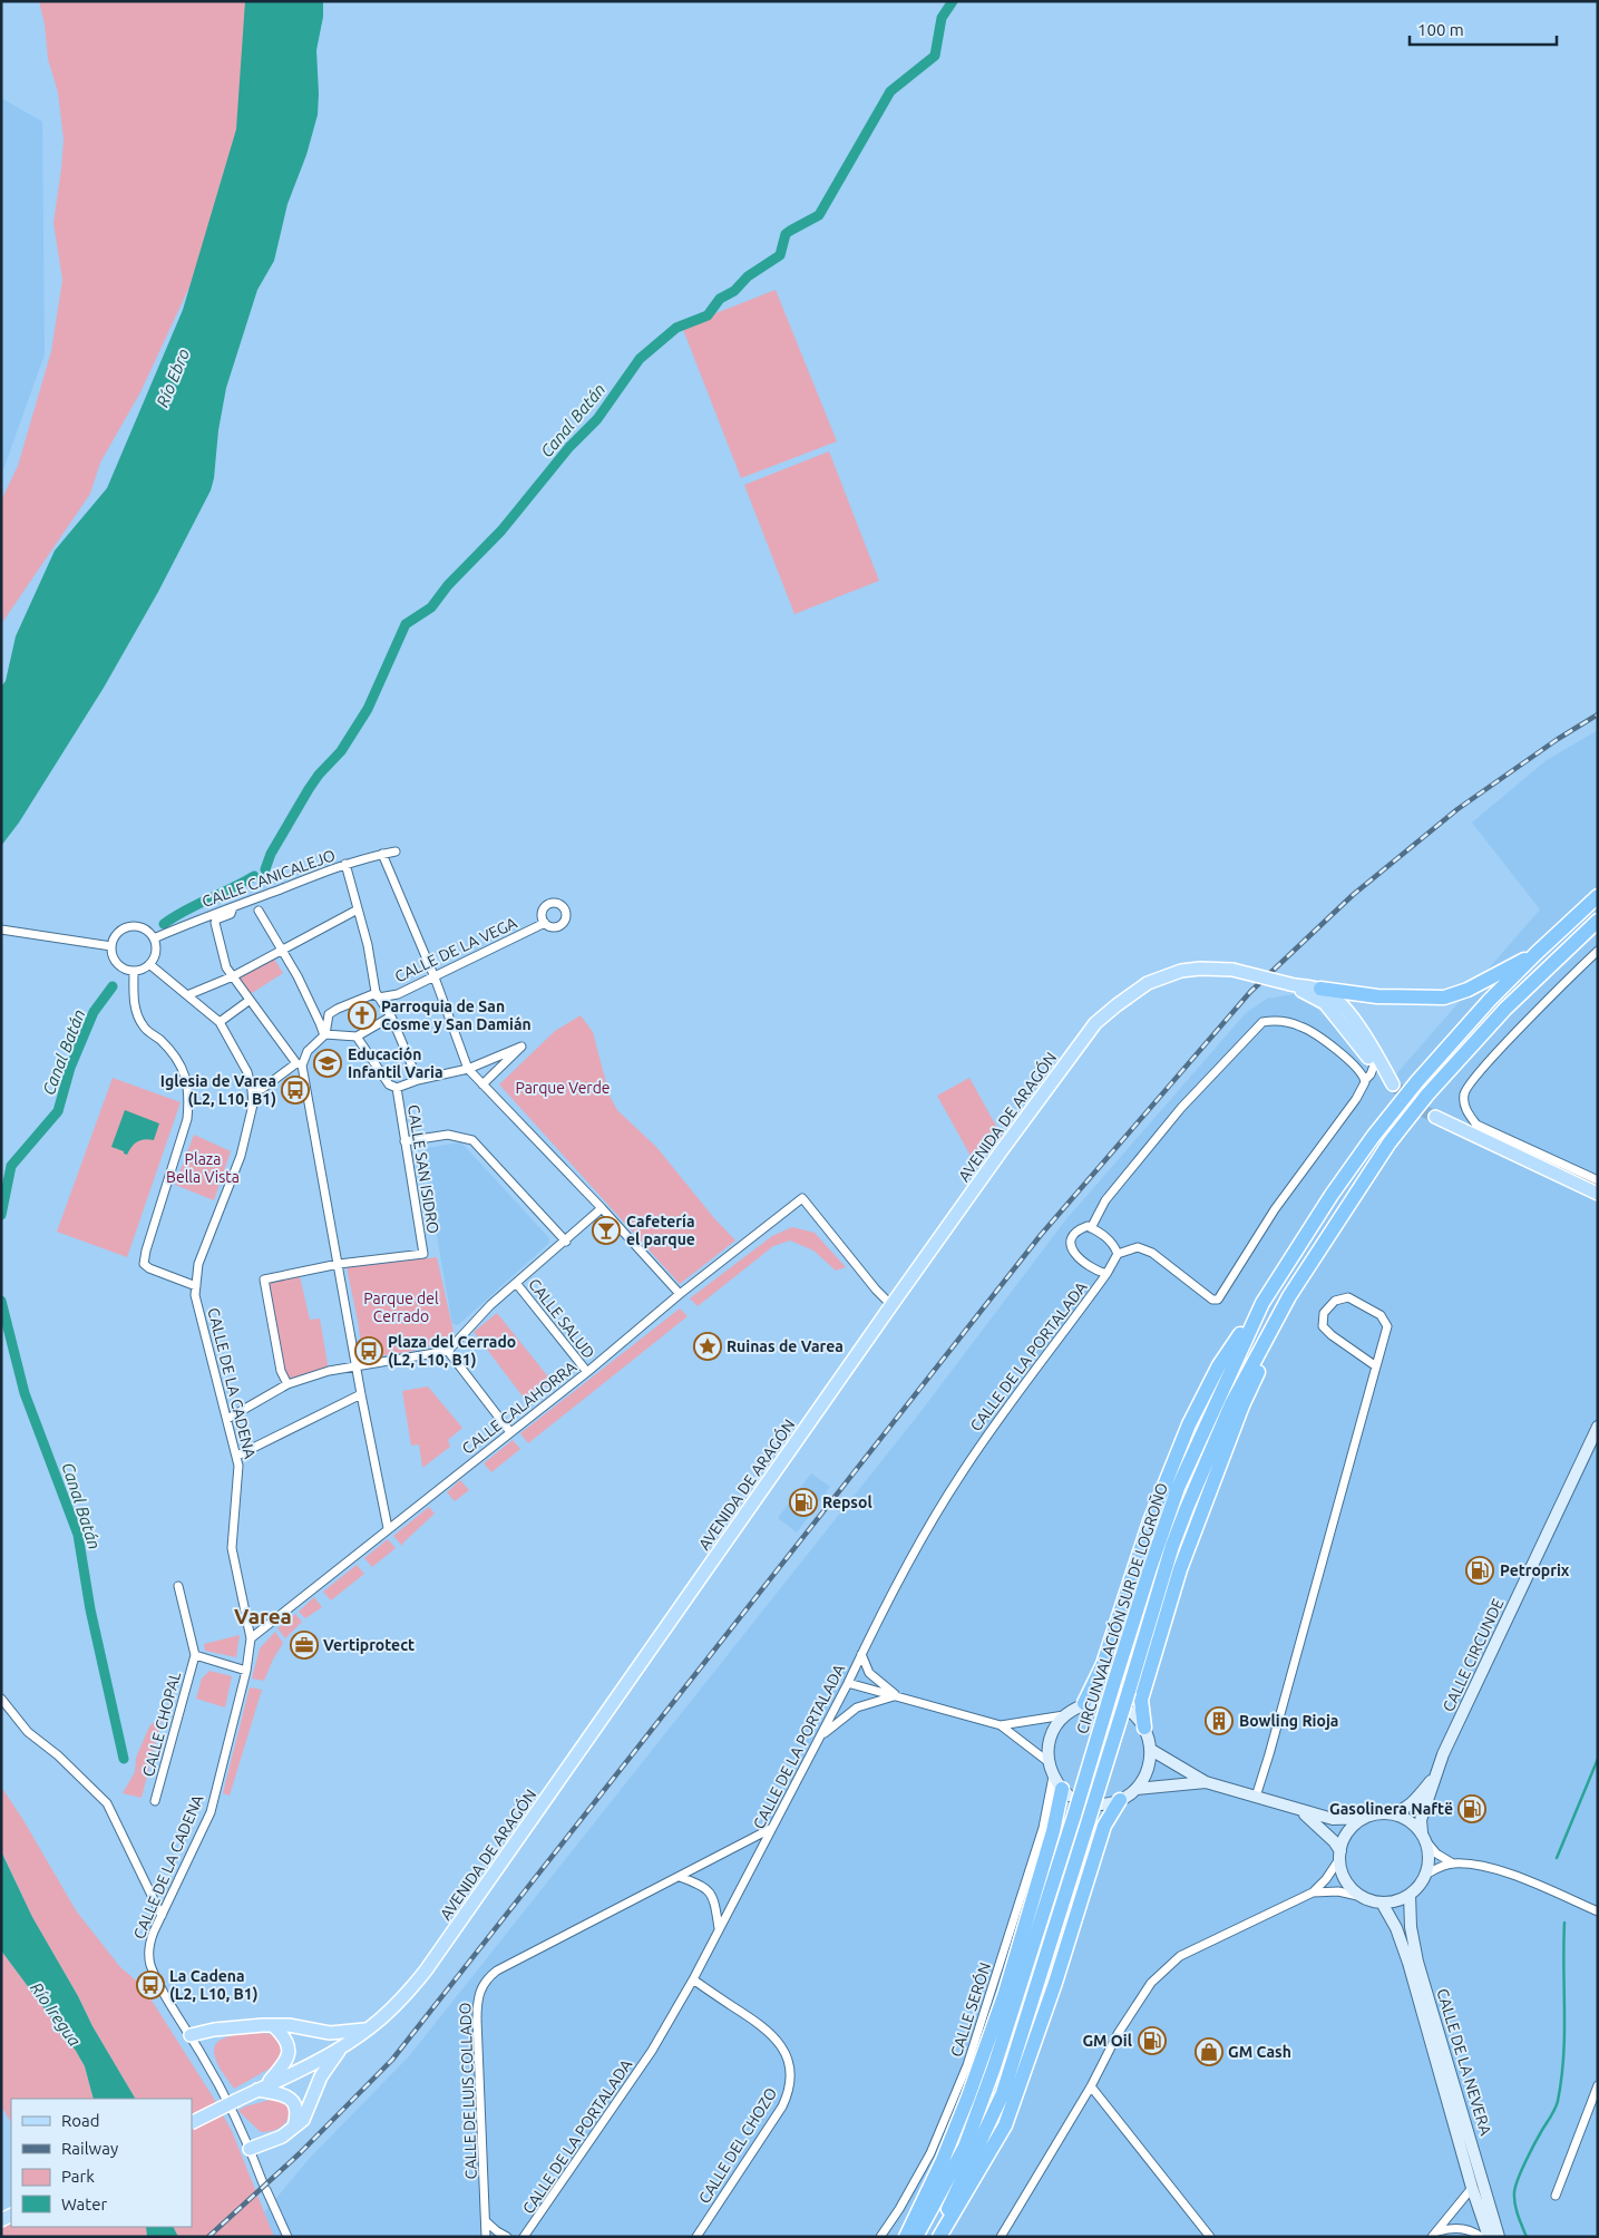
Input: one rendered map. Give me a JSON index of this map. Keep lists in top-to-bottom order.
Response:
{
  "streets": {
    "highway": ["CIRCUNVALACIÓN SUR DE LOGROÑO"],
    "main road": ["AVENIDA DE ARAGÓN", "CALLE CIRCUNDE", "CALLE DE LA NEVERA"],
    "street": [
      "CALLE CANICALEJO",
      "CALLE DE LA VEGA",
      "CALLE SAN ISIDRO",
      "CALLE SALUD",
      "CALLE DE LA PORTALADA",
      "CALLE DE LA CADENA",
      "CALLE CALAHORRA",
      "CALLE CHOPAL",
      "CALLE SERÓN",
      "CALLE DE LUIS COLLADO",
      "CALLE DEL CHOZO"
    ]
  },
  "crossings": [
    ["CALLE CANICALEJO", "CALLE DE LA CADENA"],
    ["AVENIDA DE ARAGÓN", "CALLE CALAHORRA"],
    ["CALLE SALUD", "CALLE CALAHORRA"],
    ["CALLE DE LA PORTALADA", "CALLE DE LUIS COLLADO"],
    ["CALLE DE LA PORTALADA", "CALLE DEL CHOZO"],
    ["CALLE DE LA CADENA", "CALLE CALAHORRA"],
    ["CALLE DE LA CADENA", "CALLE CHOPAL"],
    ["CALLE CIRCUNDE", "CALLE DE LA NEVERA"]
  ],
  "districts": ["Varea"],
  "water": ["Río Ebro", "Canal Batán", "Río Iregua"],
  "parks": ["Parque Verde", "Plaza Bella Vista", "Parque del Cerrado"],
  "places": {
    "church": ["Parroquia de San Cosme y San Damián"],
    "school or university": ["Educación Infantil Varia"],
    "bus stop": ["Iglesia de Varea (L2, L10, B1)", "Plaza del Cerrado (L2, L10, B1)", "La Cadena (L2, L10, B1)"],
    "bar": ["Cafetería el parque"],
    "place": ["Ruinas de Varea"],
    "fuel station": [
      "Repsol",
      "Petroprix",
      "Gasolinera Naftë",
      "GM Oil"
    ],
    "office": ["Vertiprotect"],
    "building": ["Bowling Rioja"],
    "shop": ["GM Cash"]
  },
  "legend": [
    "Road",
    "Railway",
    "Park",
    "Water"
  ],
  "scale_bar": "100 m"
}
